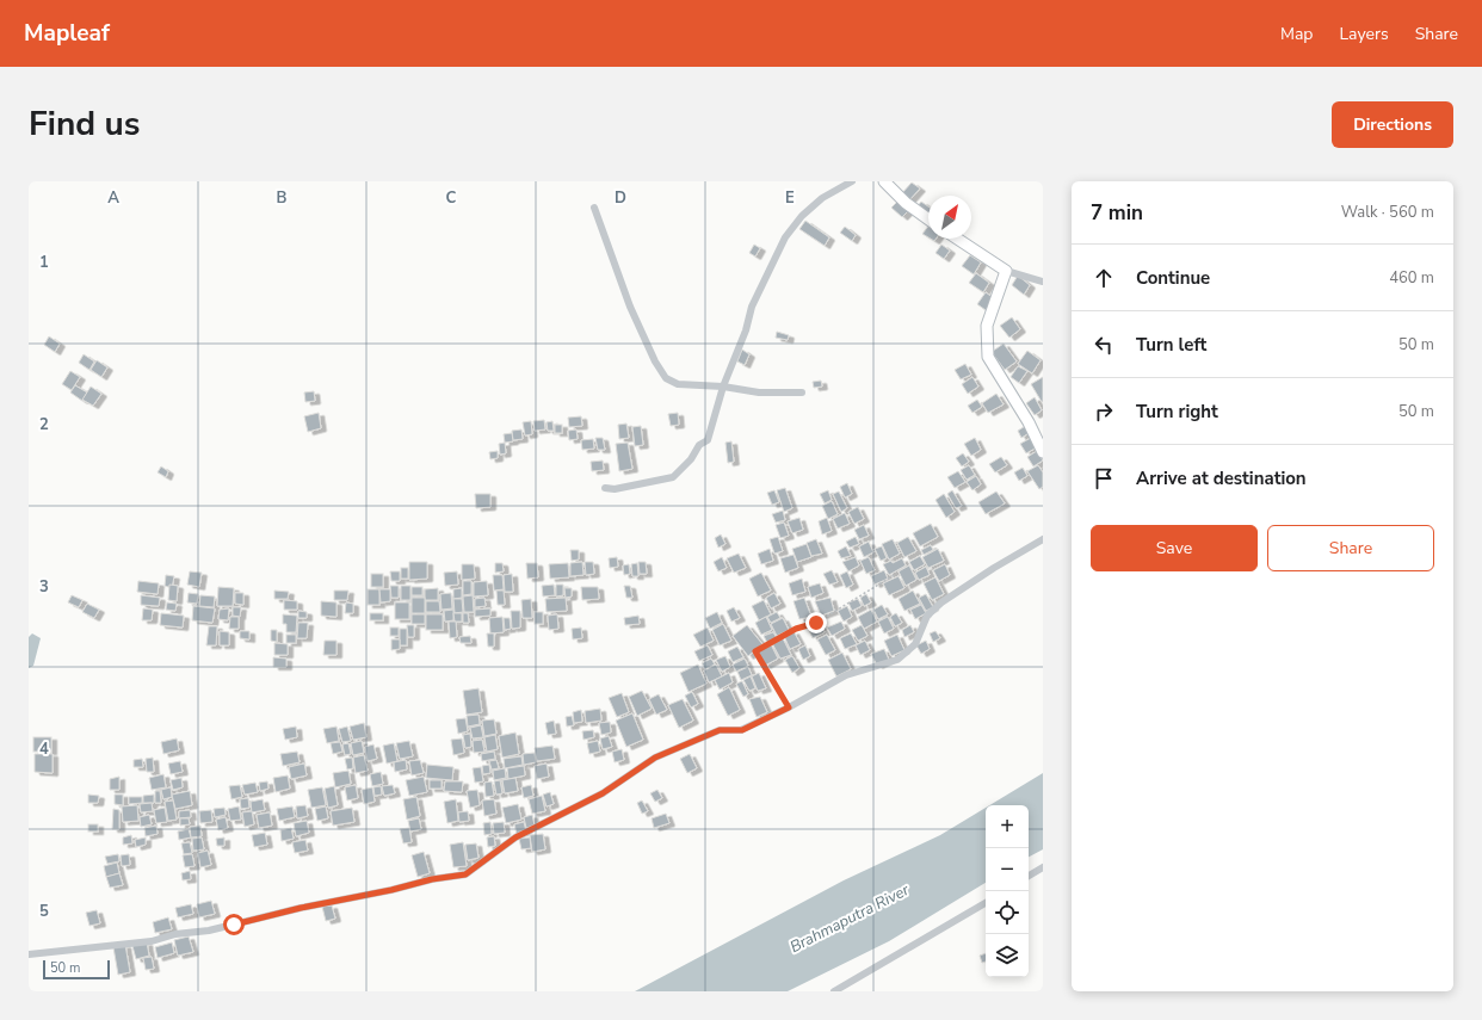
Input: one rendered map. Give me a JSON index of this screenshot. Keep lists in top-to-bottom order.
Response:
{
  "water": ["Brahmaputra River"],
  "scale_bar": "50 m",
  "north": "top right",
  "page": {
    "header": "Mapleaf",
    "nav": ["Map", "Layers", "Share"],
    "title": "Find us",
    "buttons": [
      "Directions",
      ["Save", "Share"]
    ],
    "heading": ["7 min", "Walk · 560 m"],
    "list": [
      ["Continue", "460 m"],
      ["Turn left", "50 m"],
      ["Turn right", "50 m"],
      "Arrive at destination"
    ],
    "map_buttons": ["+", "−"],
    "scale": "50 m"
  },
  "grid": {
    "columns": [
      "A",
      "B",
      "C",
      "D",
      "E"
    ],
    "rows": [
      "1",
      "2",
      "3",
      "4",
      "5"
    ]
  }
}
